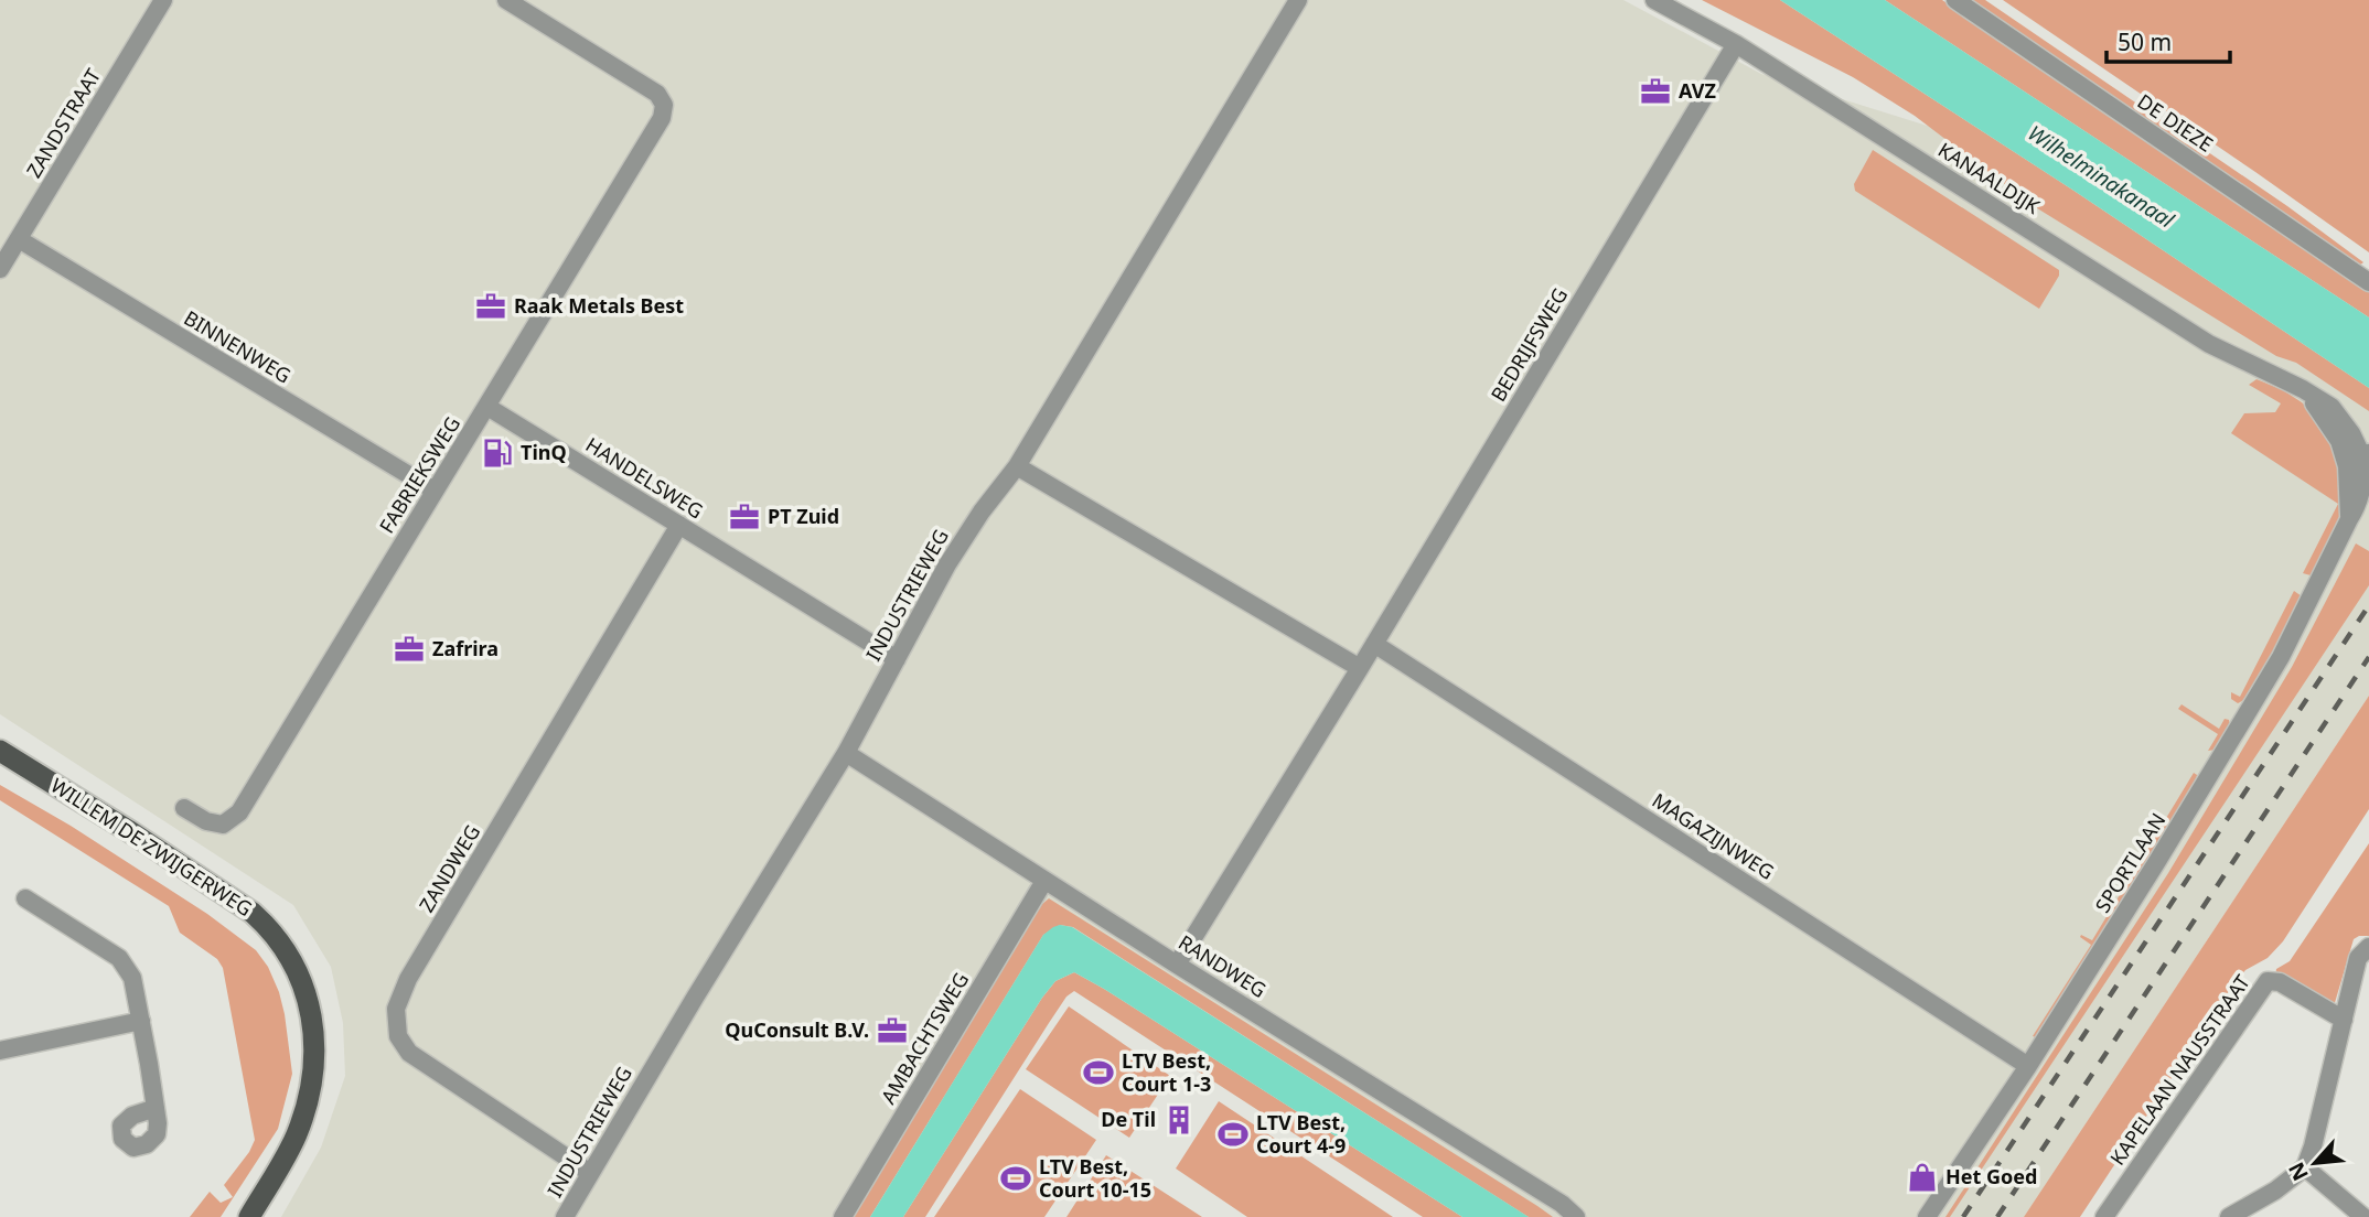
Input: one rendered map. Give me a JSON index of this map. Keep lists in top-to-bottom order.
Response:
{
  "streets": {
    "main road": ["WILLEM DE ZWIJGERWEG"],
    "street": [
      "ZANDSTRAAT",
      "DE DIEZE",
      "KANAALDIJK",
      "BEDRIJFSWEG",
      "BINNENWEG",
      "FABRIEKSWEG",
      "HANDELSWEG",
      "INDUSTRIEWEG",
      "MAGAZIJNWEG",
      "SPORTLAAN",
      "ZANDWEG",
      "RANDWEG",
      "AMBACHTSWEG",
      "KAPELAAN NAUSSTRAAT"
    ]
  },
  "crossings": [
    ["ZANDSTRAAT", "BINNENWEG"],
    ["KANAALDIJK", "BEDRIJFSWEG"],
    ["KANAALDIJK", "SPORTLAAN"],
    ["BEDRIJFSWEG", "MAGAZIJNWEG"],
    ["BEDRIJFSWEG", "RANDWEG"],
    ["BINNENWEG", "FABRIEKSWEG"],
    ["FABRIEKSWEG", "HANDELSWEG"],
    ["HANDELSWEG", "INDUSTRIEWEG"],
    ["HANDELSWEG", "ZANDWEG"],
    ["INDUSTRIEWEG", "ZANDWEG"],
    ["INDUSTRIEWEG", "RANDWEG"],
    ["MAGAZIJNWEG", "SPORTLAAN"],
    ["RANDWEG", "AMBACHTSWEG"]
  ],
  "water": ["Wilhelminakanaal"],
  "places": {
    "office": [
      "AVZ",
      "Raak Metals Best",
      "PT Zuid",
      "Zafrira",
      "QuConsult B.V."
    ],
    "fuel station": ["TinQ"],
    "sports": ["LTV Best, Court 1-3", "LTV Best, Court 4-9", "LTV Best, Court 10-15"],
    "building": ["De Til"],
    "shop": ["Het Goed"]
  },
  "scale_bar": "50 m",
  "north": "bottom left"
}
